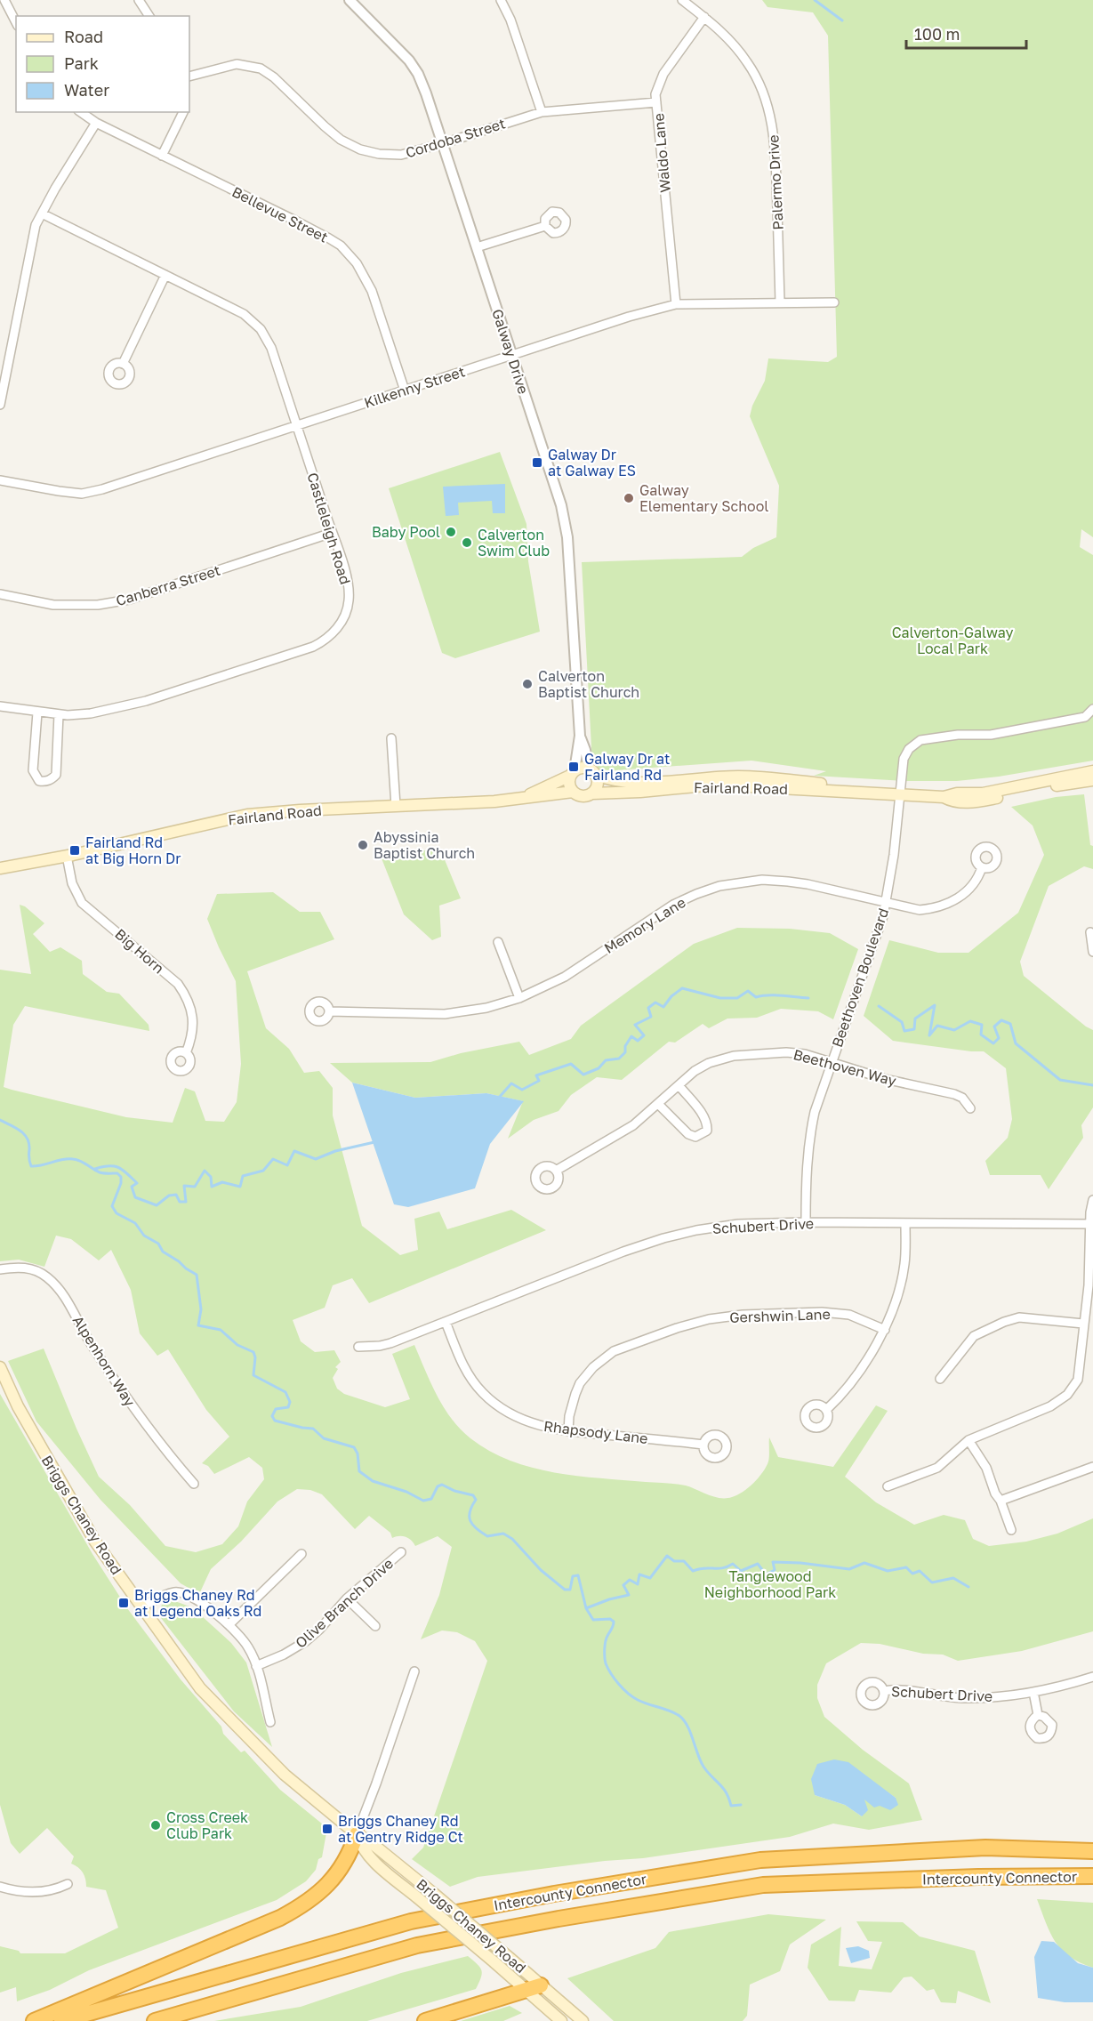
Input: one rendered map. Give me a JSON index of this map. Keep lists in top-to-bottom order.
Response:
{
  "streets": {
    "highway": ["Intercounty Connector"],
    "main road": ["Fairland Road", "Briggs Chaney Road"],
    "street": [
      "Cordoba Street",
      "Waldo Lane",
      "Palermo Drive",
      "Bellevue Street",
      "Galway Drive",
      "Kilkenny Street",
      "Castleleigh Road",
      "Canberra Street",
      "Memory Lane",
      "Big Horn",
      "Beethoven Boulevard",
      "Beethoven Way",
      "Schubert Drive",
      "Gershwin Lane",
      "Alpenhorn Way",
      "Rhapsody Lane",
      "Olive Branch Drive"
    ]
  },
  "crossings": [
    ["Cordoba Street", "Waldo Lane"],
    ["Cordoba Street", "Galway Drive"],
    ["Waldo Lane", "Palermo Drive"],
    ["Waldo Lane", "Kilkenny Street"],
    ["Palermo Drive", "Kilkenny Street"],
    ["Bellevue Street", "Kilkenny Street"],
    ["Galway Drive", "Kilkenny Street"],
    ["Galway Drive", "Fairland Road"],
    ["Kilkenny Street", "Castleleigh Road"],
    ["Castleleigh Road", "Canberra Street"],
    ["Fairland Road", "Big Horn"],
    ["Fairland Road", "Beethoven Boulevard"],
    ["Memory Lane", "Beethoven Boulevard"],
    ["Beethoven Boulevard", "Beethoven Way"],
    ["Beethoven Boulevard", "Schubert Drive"],
    ["Schubert Drive", "Rhapsody Lane"],
    ["Gershwin Lane", "Rhapsody Lane"]
  ],
  "parks": ["Calverton-Galway Local Park", "Tanglewood Neighborhood Park"],
  "places": {
    "transit": [
      "Galway Dr at Galway ES",
      "Galway Dr at Fairland Rd",
      "Fairland Rd at Big Horn Dr",
      "Briggs Chaney Rd at Legend Oaks Rd",
      "Briggs Chaney Rd at Gentry Ridge Ct"
    ],
    "other": [
      "Galway Elementary School",
      "Baby Pool",
      "Calverton Swim Club",
      "Calverton Baptist Church",
      "Abyssinia Baptist Church",
      "Cross Creek Club Park"
    ]
  },
  "legend": ["Road", "Park", "Water"],
  "scale_bar": "100 m"
}
